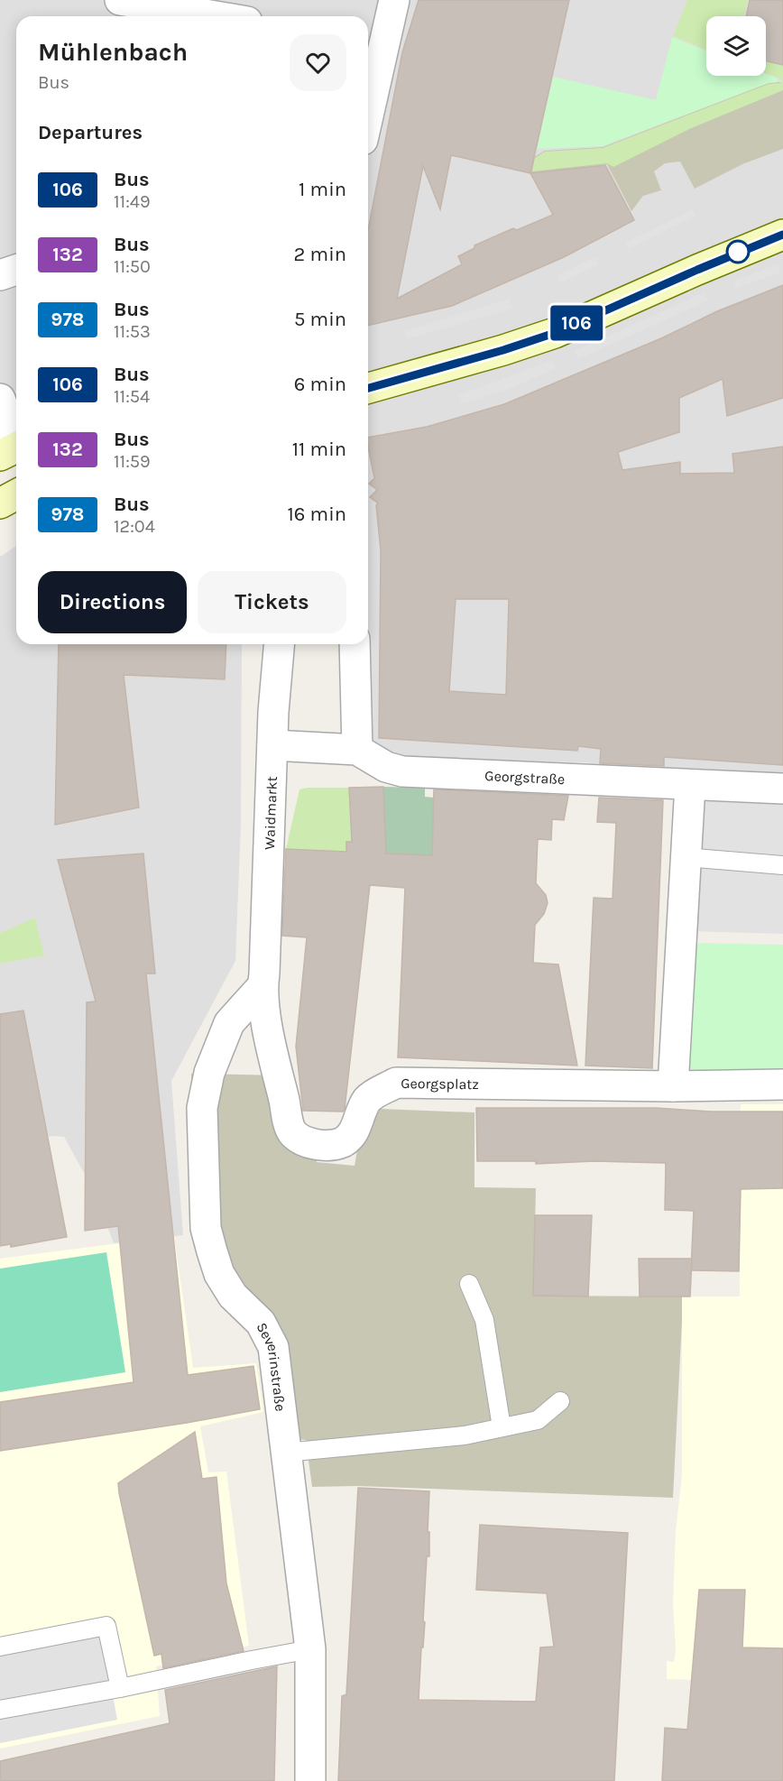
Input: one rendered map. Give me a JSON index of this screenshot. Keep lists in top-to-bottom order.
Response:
{
  "streets": {
    "street": [
      "Georgstraße",
      "Waidmarkt",
      "Georgsplatz",
      "Severinstraße"
    ]
  },
  "crossings": [
    ["Georgstraße", "Waidmarkt"],
    ["Waidmarkt", "Georgsplatz"],
    ["Waidmarkt", "Severinstraße"],
    ["Georgsplatz", "Severinstraße"]
  ],
  "lines": ["bus line 106"],
  "page": {
    "on_map": "106",
    "heading": [
      ["Mühlenbach", "Bus"],
      "Departures"
    ],
    "list": [
      {
        "mark": "106",
        "name": "Bus",
        "note": "11:49",
        "value": "1 min"
      },
      {
        "mark": "132",
        "name": "Bus",
        "note": "11:50",
        "value": "2 min"
      },
      {
        "mark": "978",
        "name": "Bus",
        "note": "11:53",
        "value": "5 min"
      },
      {
        "mark": "106",
        "name": "Bus",
        "note": "11:54",
        "value": "6 min"
      },
      {
        "mark": "132",
        "name": "Bus",
        "note": "11:59",
        "value": "11 min"
      },
      {
        "mark": "978",
        "name": "Bus",
        "note": "12:04",
        "value": "16 min"
      }
    ],
    "buttons": ["Directions", "Tickets"]
  }
}
